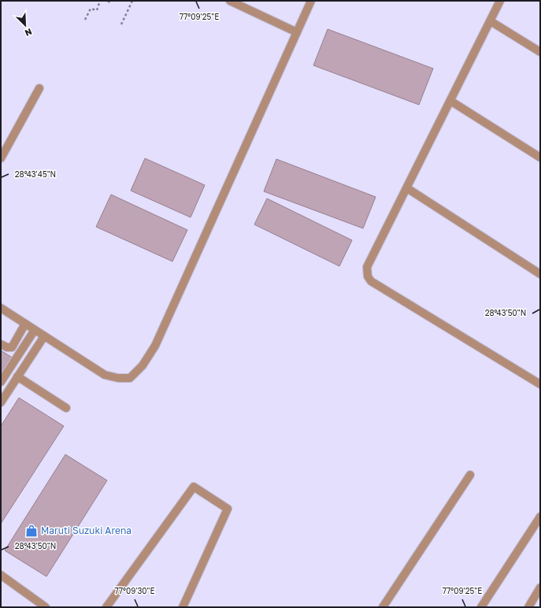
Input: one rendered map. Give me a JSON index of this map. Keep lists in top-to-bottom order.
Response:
{
  "places": {
    "shop": ["Maruti Suzuki Arena"]
  },
  "north": "bottom right",
  "coordinates": [
    "77°09'25\"E",
    "28°43'45\"N",
    "28°43'50\"N",
    "77°09'30\"E"
  ]
}
